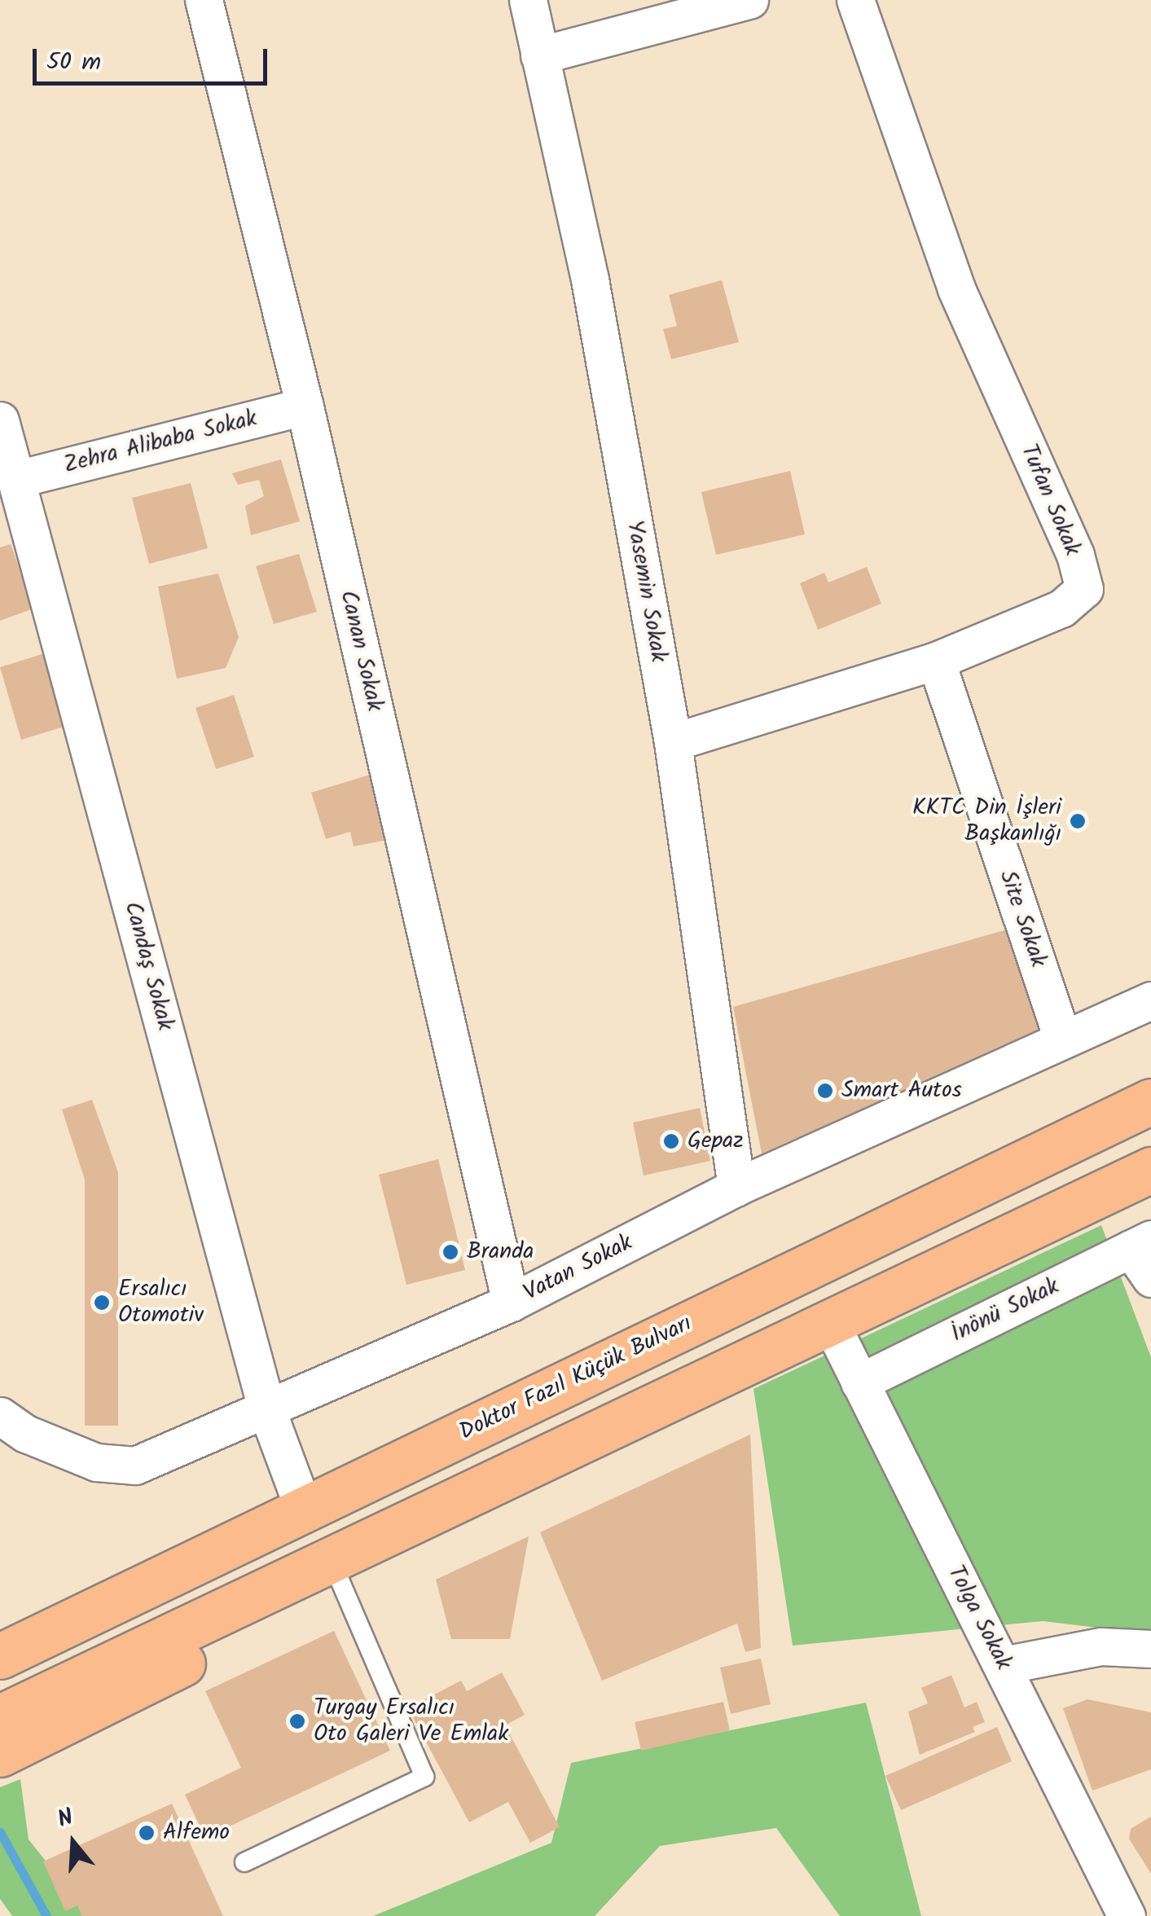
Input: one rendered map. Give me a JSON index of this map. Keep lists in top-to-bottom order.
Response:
{
  "streets": {
    "highway": ["Doktor Fazıl Küçük Bulvarı"],
    "street": [
      "Zehra Alibaba Sokak",
      "Tufan Sokak",
      "Yasemin Sokak",
      "Canan Sokak",
      "Site Sokak",
      "Candaş Sokak",
      "Vatan Sokak",
      "İnönü Sokak",
      "Tolga Sokak"
    ]
  },
  "crossings": [
    ["Zehra Alibaba Sokak", "Canan Sokak"],
    ["Zehra Alibaba Sokak", "Candaş Sokak"],
    ["Tufan Sokak", "Yasemin Sokak"],
    ["Tufan Sokak", "Site Sokak"],
    ["Yasemin Sokak", "Vatan Sokak"],
    ["Canan Sokak", "Vatan Sokak"],
    ["Site Sokak", "Vatan Sokak"],
    ["Candaş Sokak", "Vatan Sokak"],
    ["Candaş Sokak", "Doktor Fazıl Küçük Bulvarı"],
    ["İnönü Sokak", "Tolga Sokak"]
  ],
  "places": [
    "KKTC Din İşleri Başkanlığı",
    "Smart Autos",
    "Gepaz",
    "Branda",
    "Ersalıcı Otomotiv",
    "Turgay Ersalıcı Oto Galeri Ve Emlak",
    "Alfemo"
  ],
  "scale_bar": "50 m",
  "north": "top"
}
